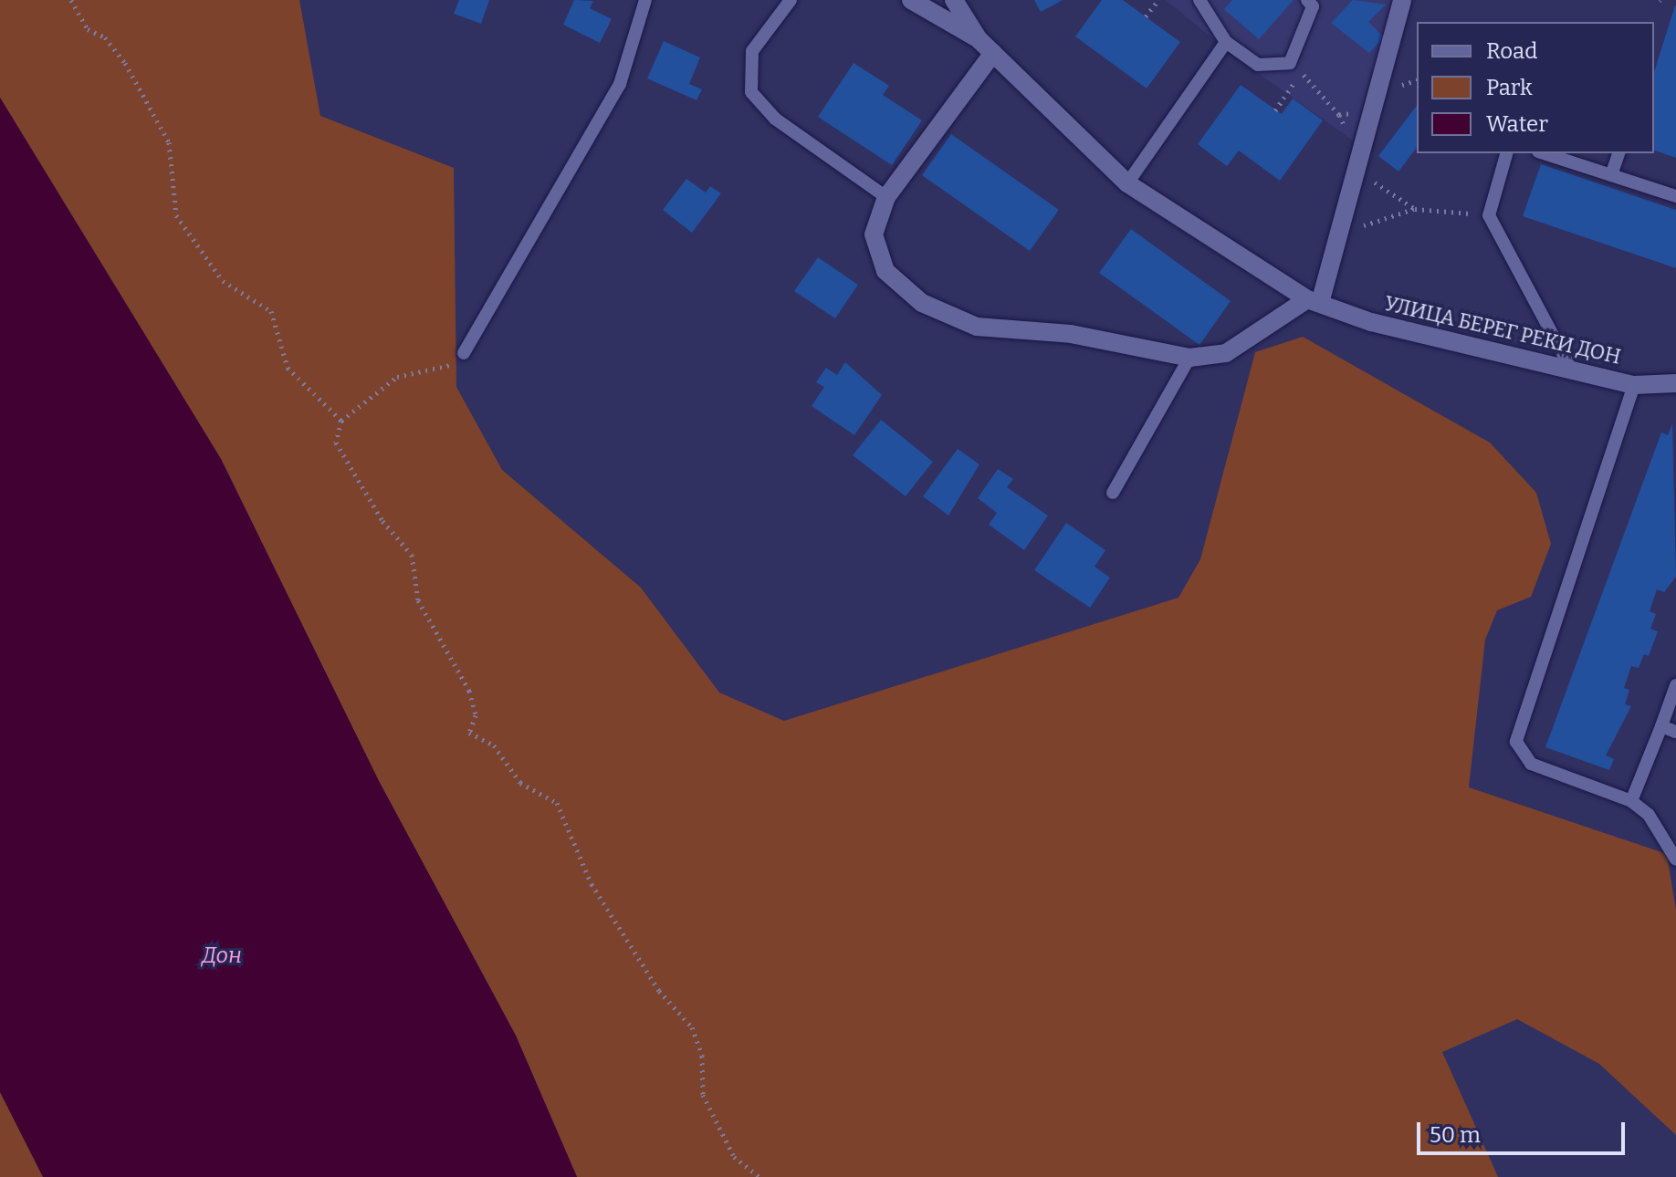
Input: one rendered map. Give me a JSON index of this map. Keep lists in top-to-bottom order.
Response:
{
  "streets": {
    "street": ["УЛИЦА БЕРЕГ РЕКИ ДОН"]
  },
  "water": ["Дон"],
  "legend": ["Road", "Park", "Water"],
  "scale_bar": "50 m"
}
